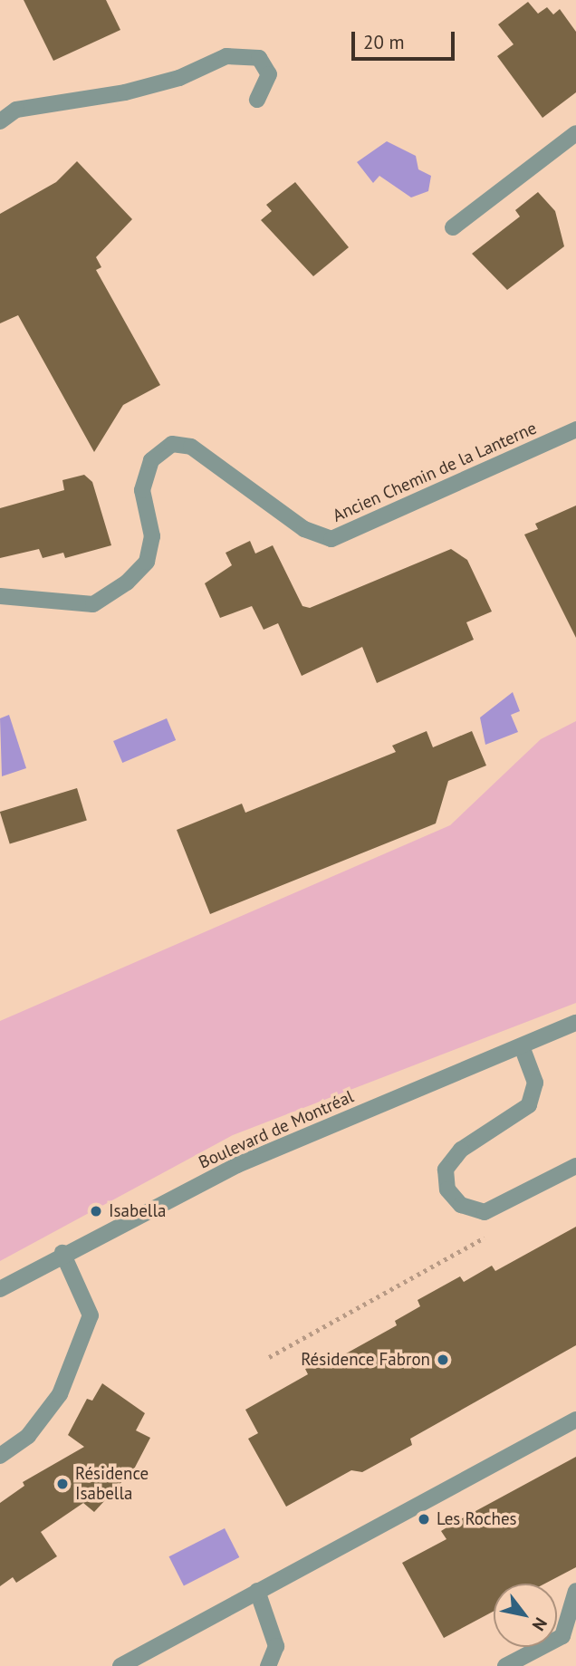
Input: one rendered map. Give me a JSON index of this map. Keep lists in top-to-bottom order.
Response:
{
  "streets": {
    "street": ["Ancien Chemin de la Lanterne", "Boulevard de Montréal"]
  },
  "places": [
    "Isabella",
    "Résidence Fabron",
    "Résidence Isabella",
    "Les Roches"
  ],
  "scale_bar": "20 m",
  "north": "bottom right"
}
